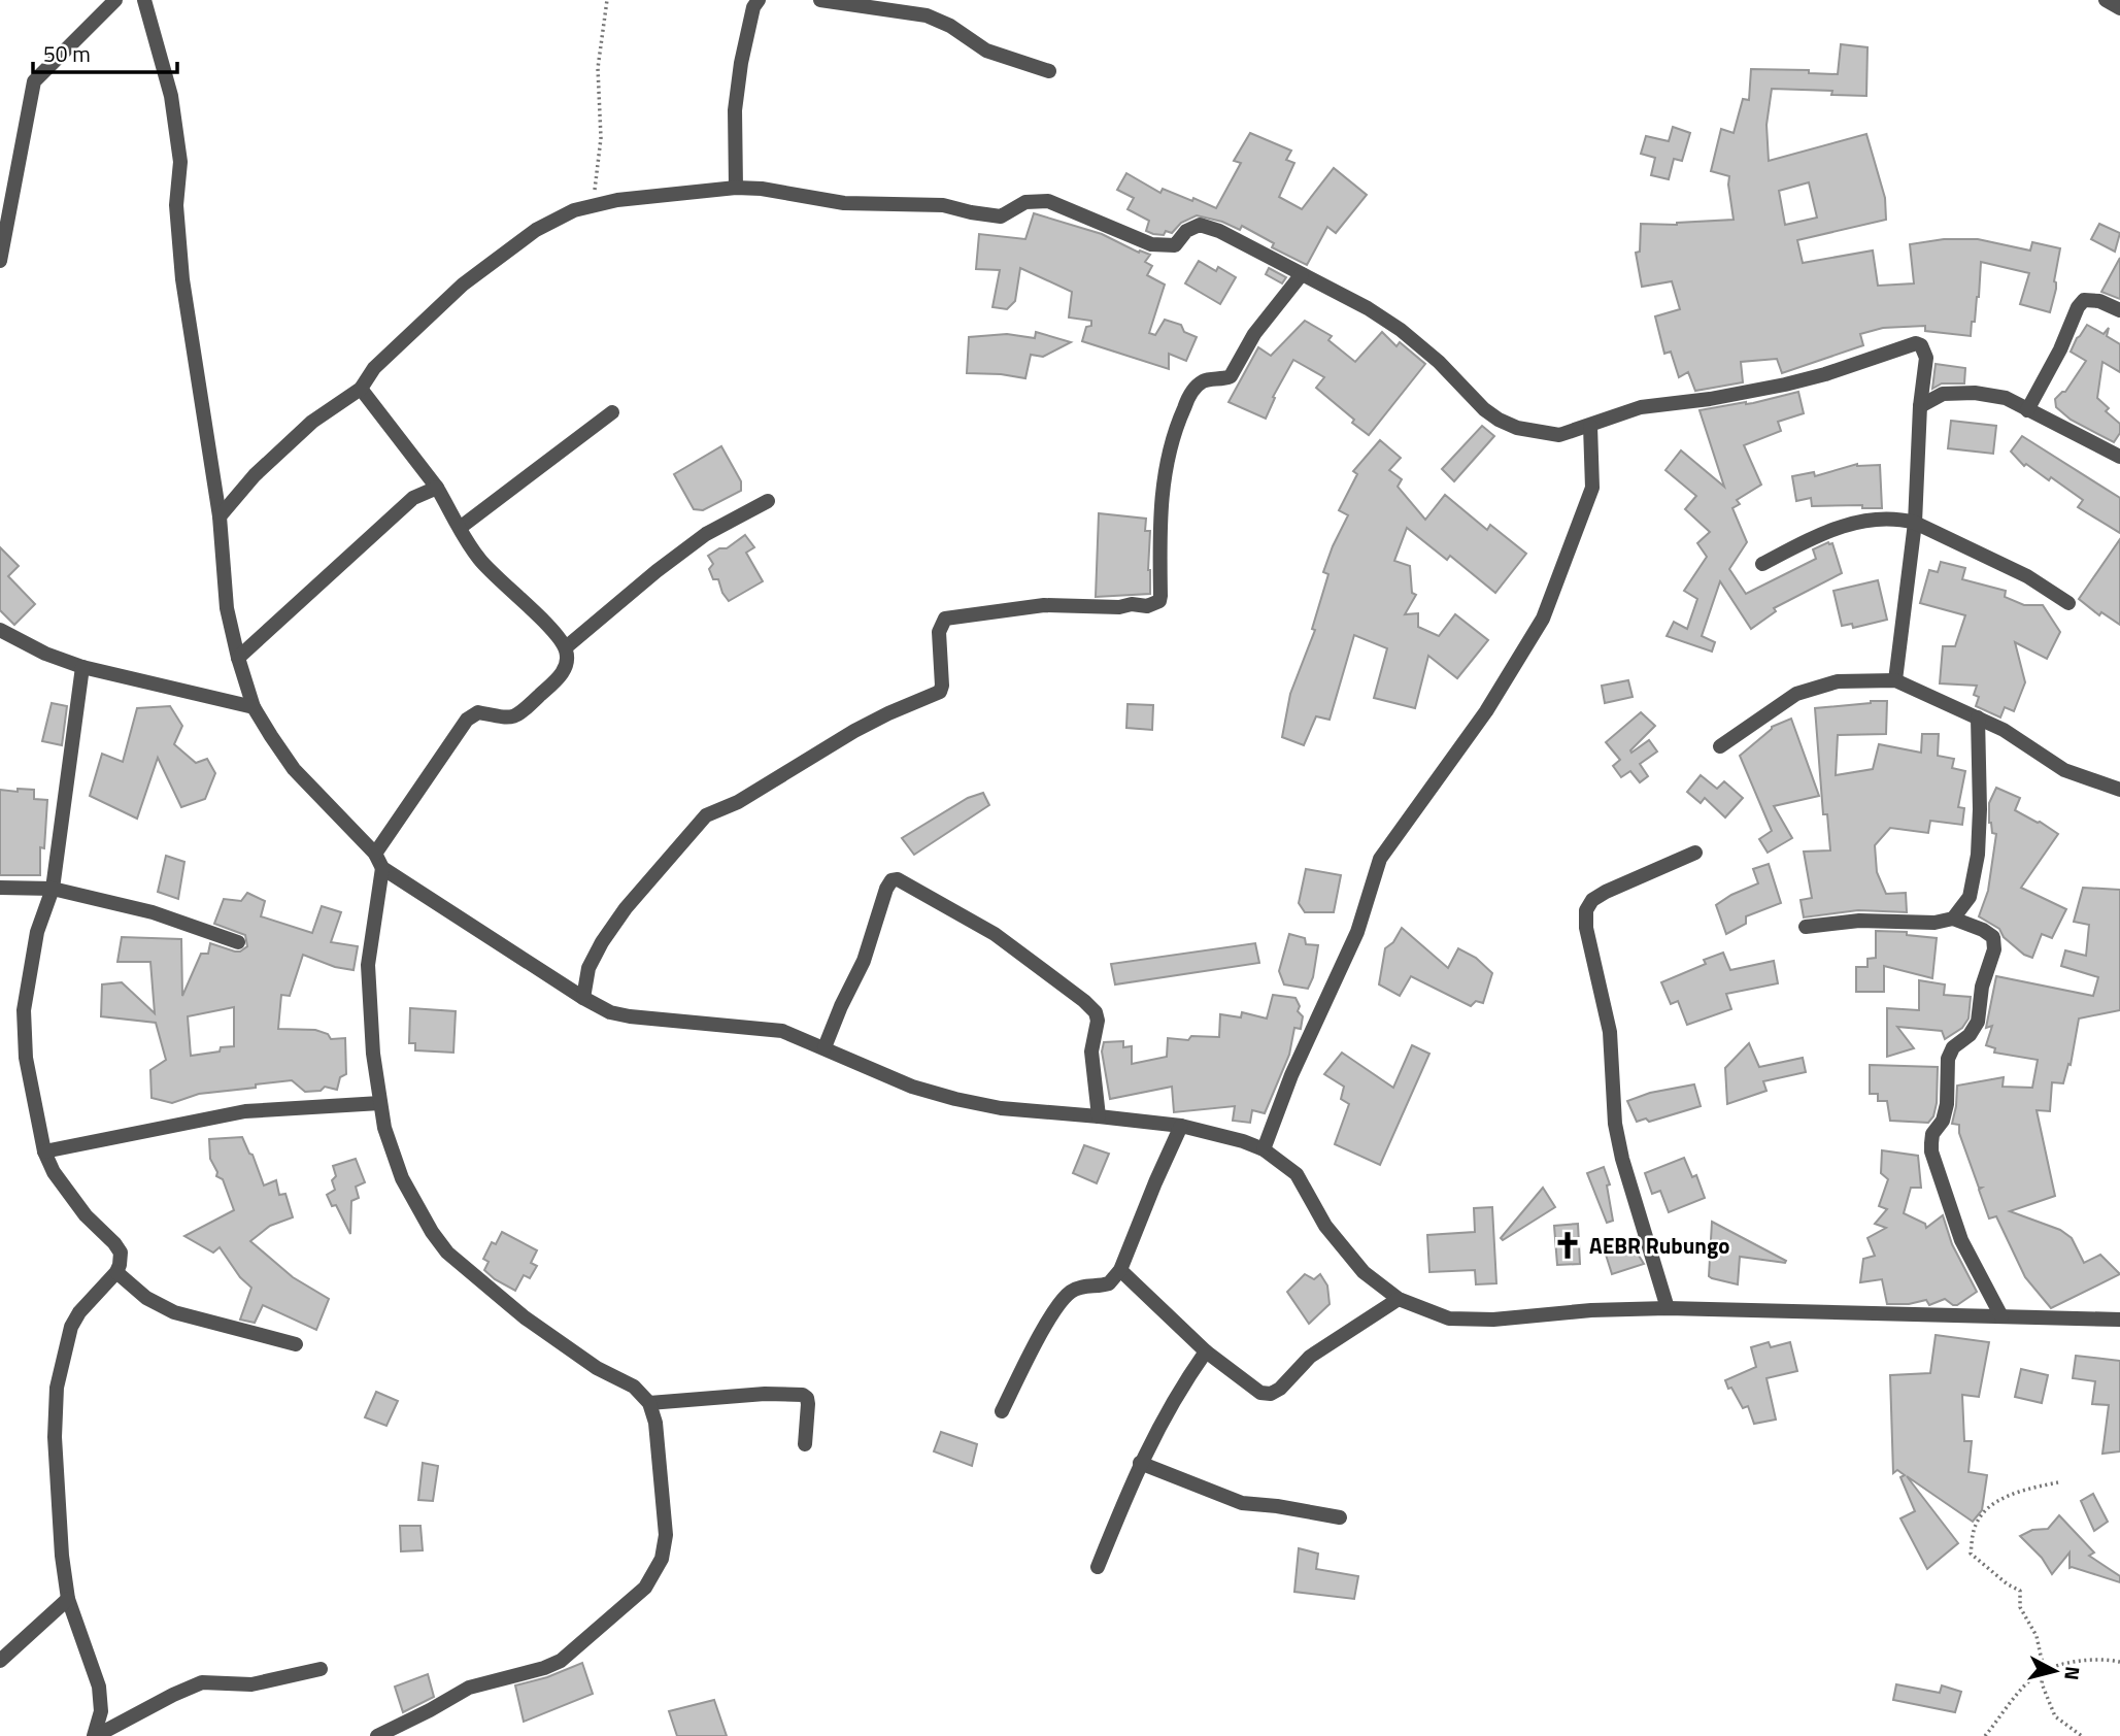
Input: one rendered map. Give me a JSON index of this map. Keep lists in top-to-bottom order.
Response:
{
  "places": {
    "church": ["AEBR Rubungo"]
  },
  "scale_bar": "50 m",
  "north": "right"
}
